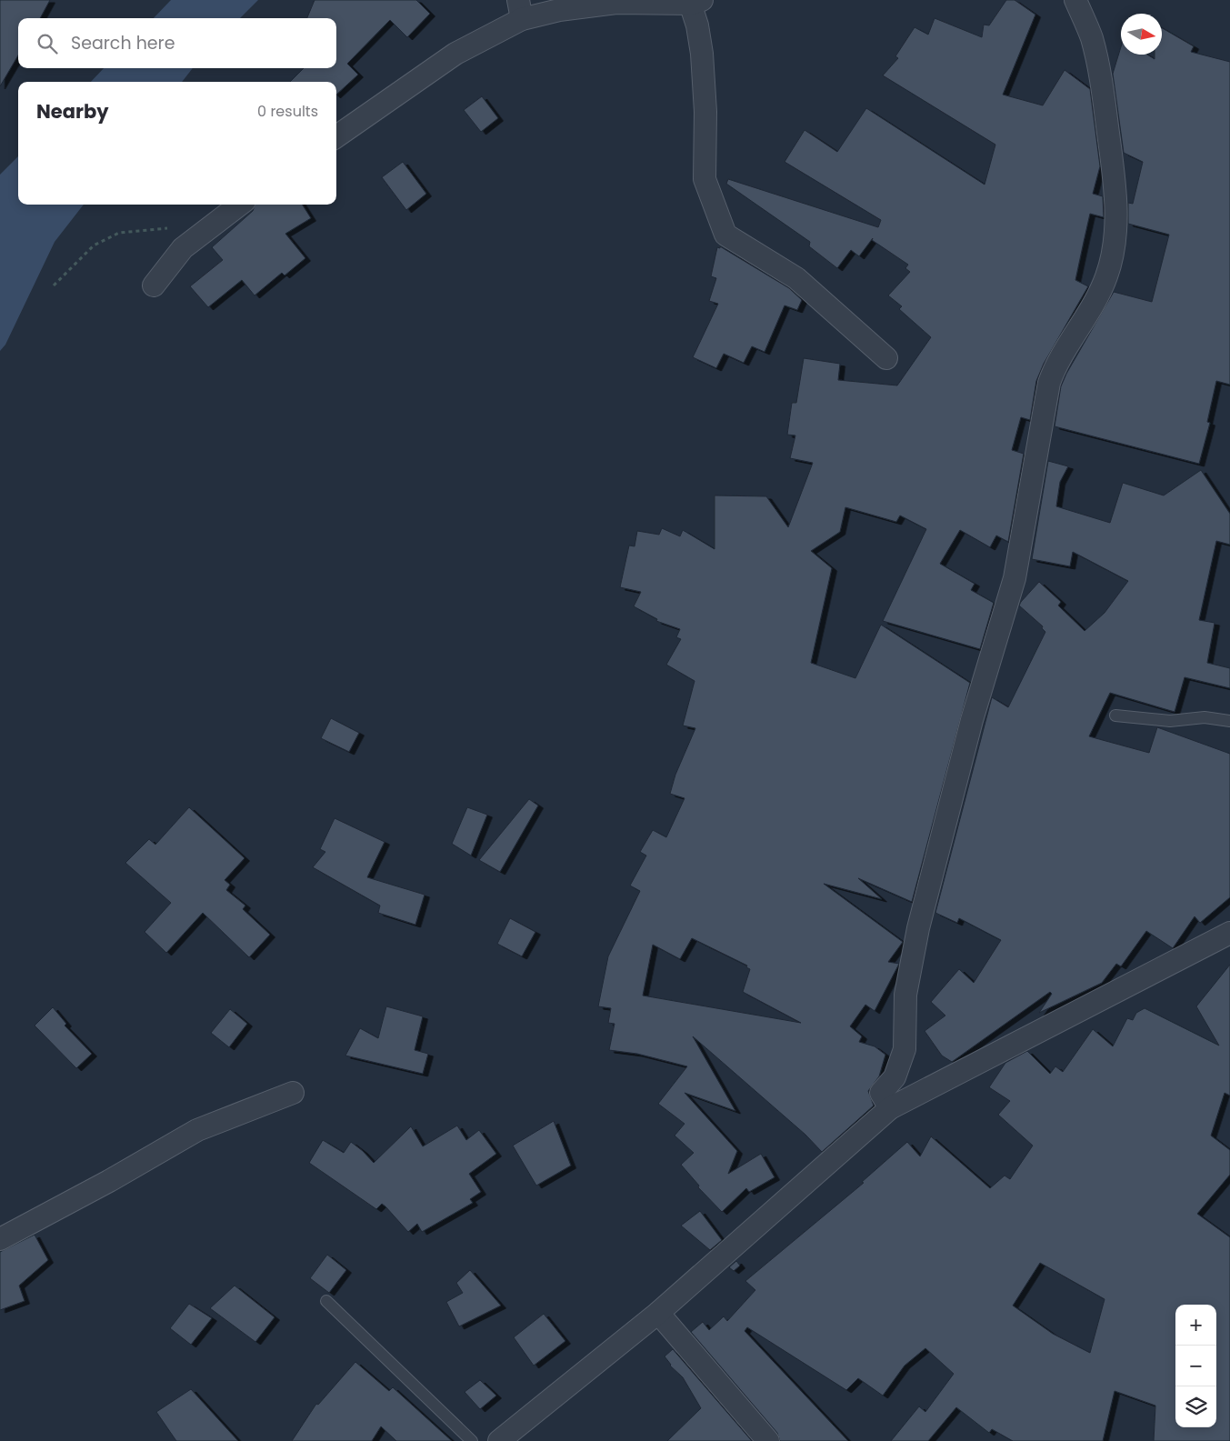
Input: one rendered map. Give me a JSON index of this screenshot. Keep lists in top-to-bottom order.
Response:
{
  "north": "right",
  "page": {
    "search": "Search here",
    "heading": ["Nearby", "0 results"],
    "map_buttons": ["+", "−"]
  }
}
